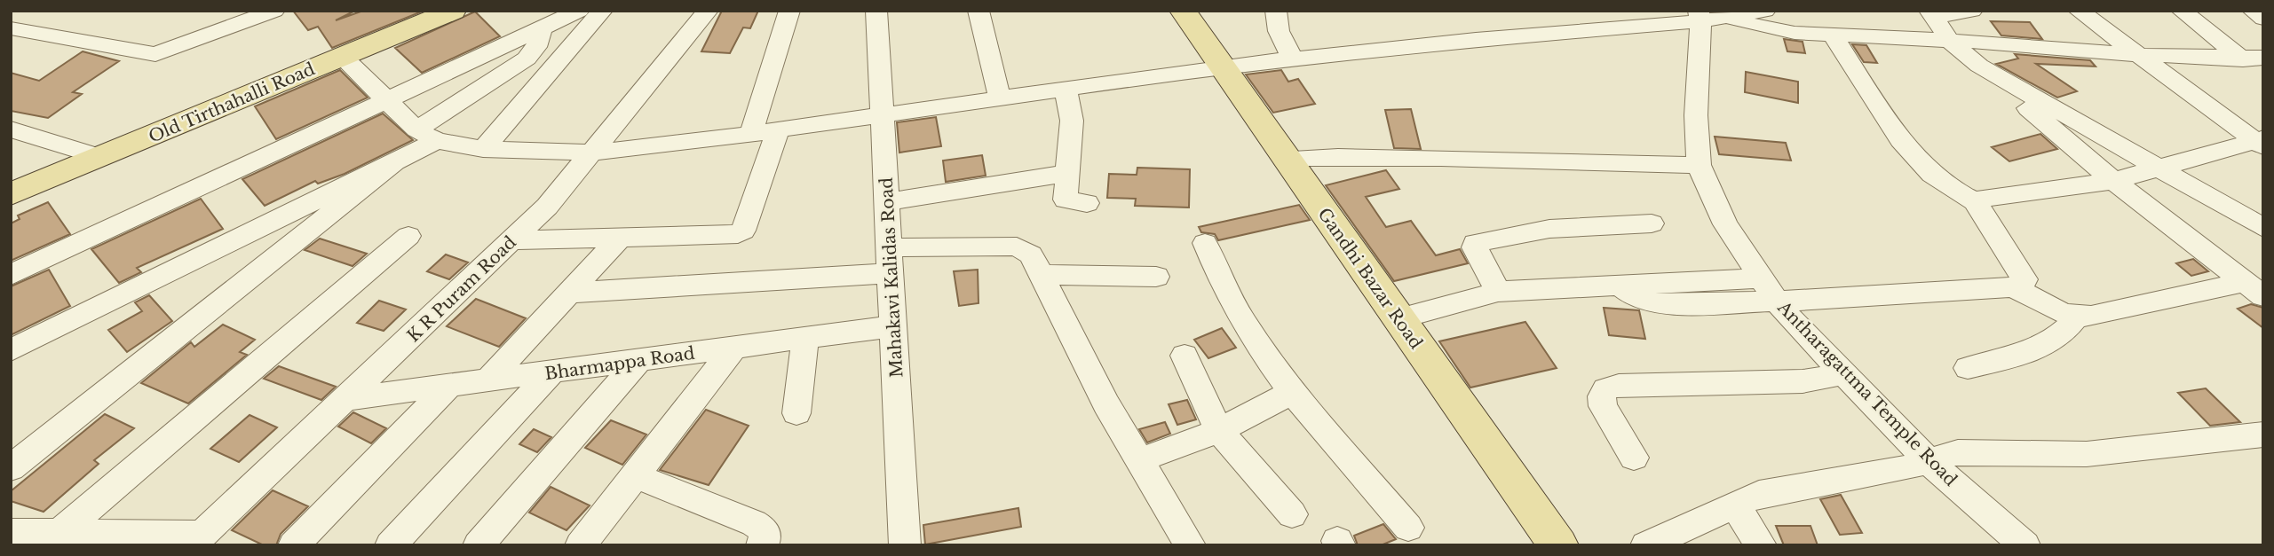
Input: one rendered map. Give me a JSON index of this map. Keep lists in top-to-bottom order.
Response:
{
  "streets": {
    "main road": ["Old Tirthahalli Road", "Gandhi Bazar Road"],
    "street": [
      "Mahakavi Kalidas Road",
      "K R Puram Road",
      "Bharmappa Road",
      "Antharagattma Temple Road"
    ]
  },
  "crossings": [
    ["Mahakavi Kalidas Road", "Bharmappa Road"],
    ["K R Puram Road", "Bharmappa Road"]
  ]
}
